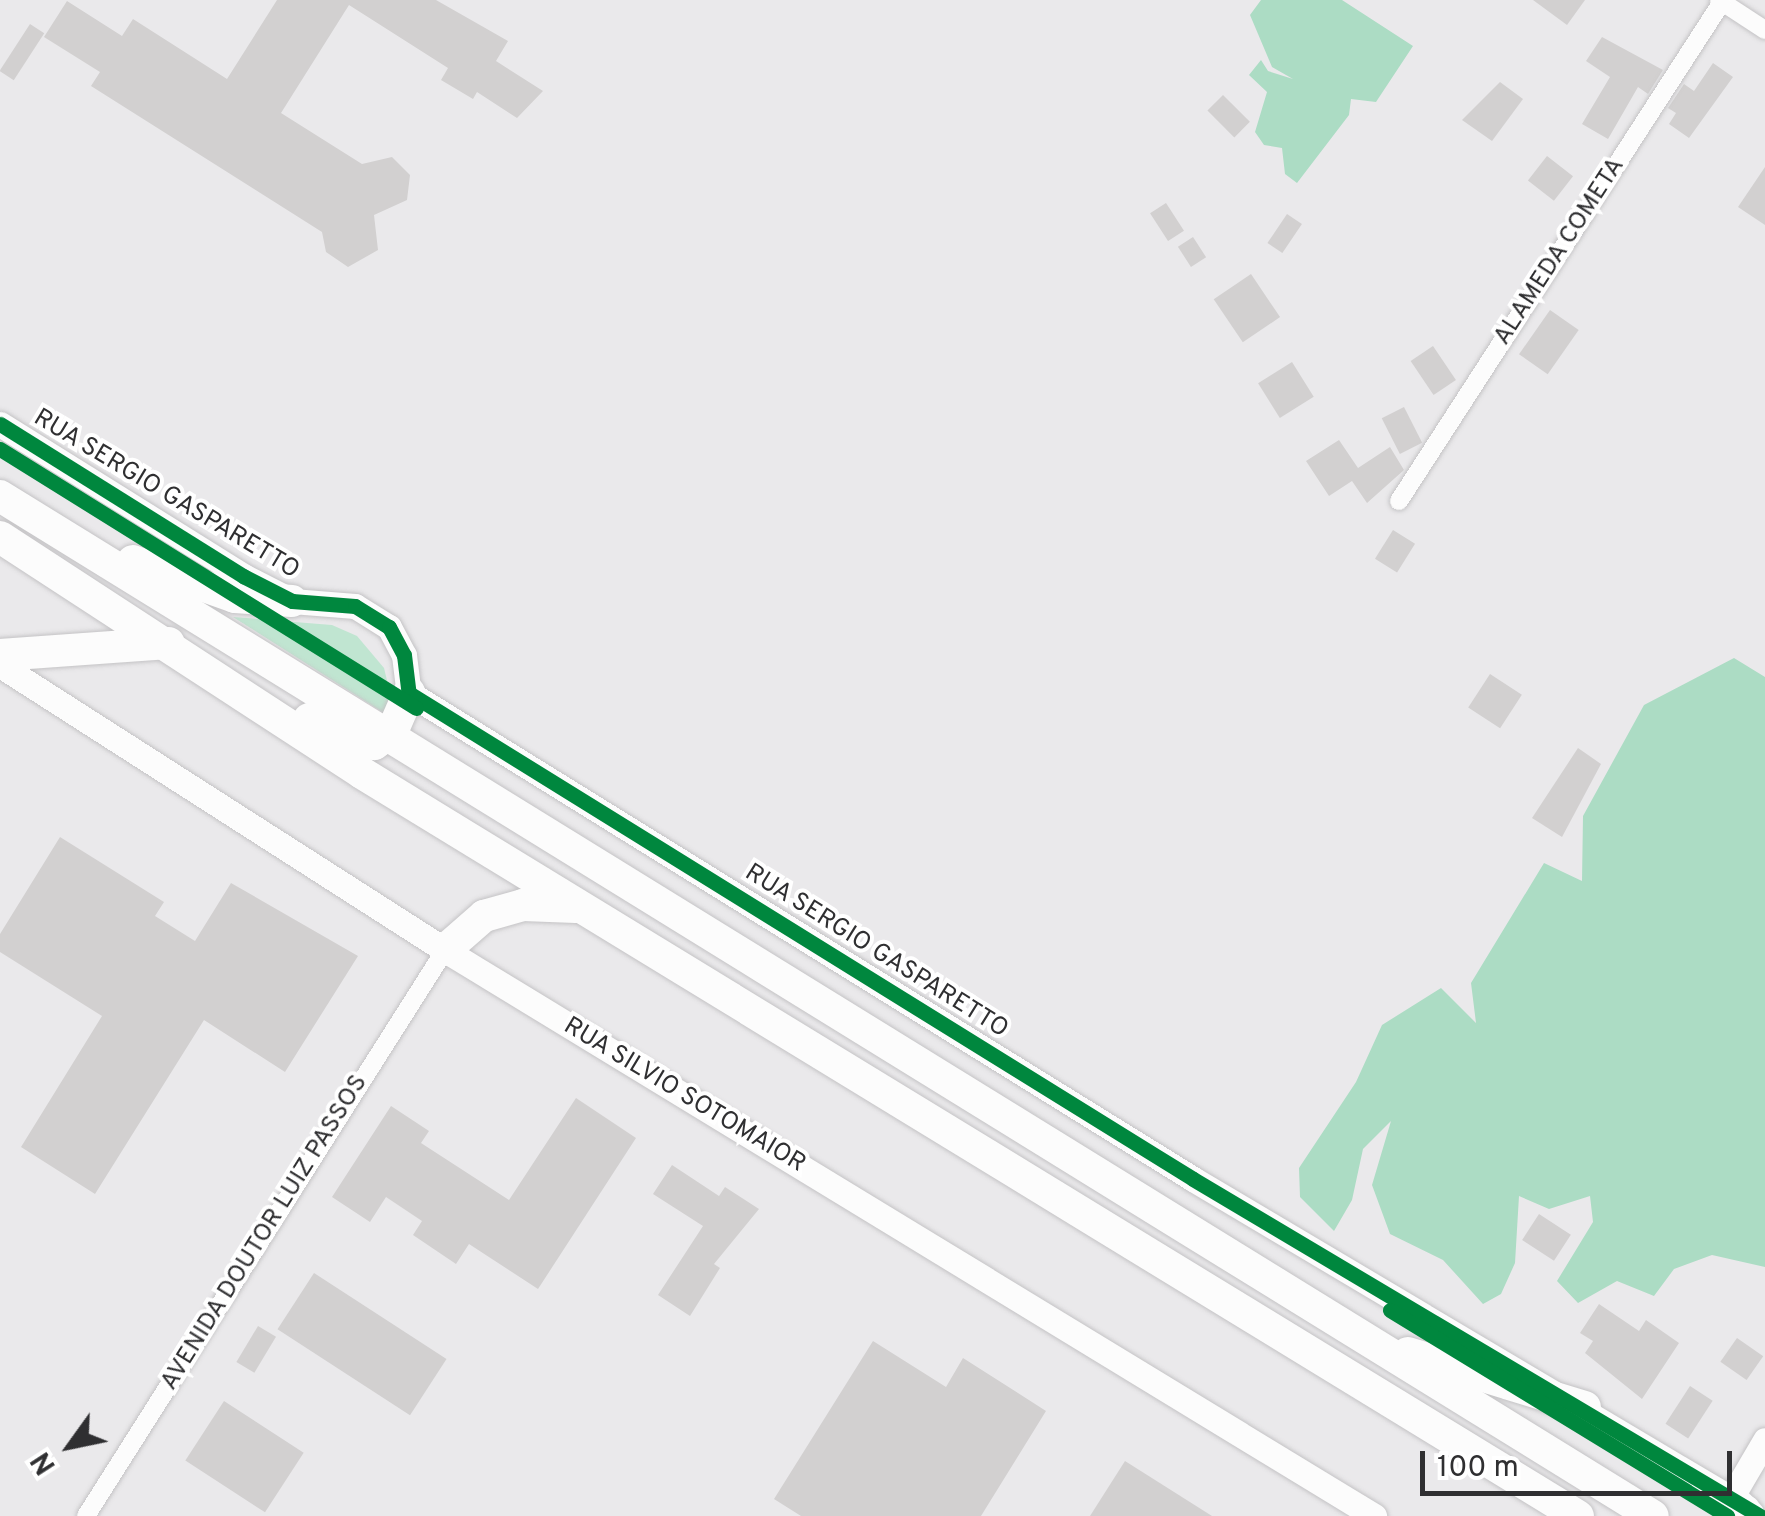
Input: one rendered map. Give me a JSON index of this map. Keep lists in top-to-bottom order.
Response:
{
  "streets": {
    "street": [
      "ALAMEDA COMETA",
      "RUA SERGIO GASPARETTO",
      "RUA SILVIO SOTOMAIOR",
      "AVENIDA DOUTOR LUIZ PASSOS"
    ]
  },
  "crossings": [
    ["RUA SILVIO SOTOMAIOR", "AVENIDA DOUTOR LUIZ PASSOS"]
  ],
  "scale_bar": "100 m",
  "north": "bottom left"
}
